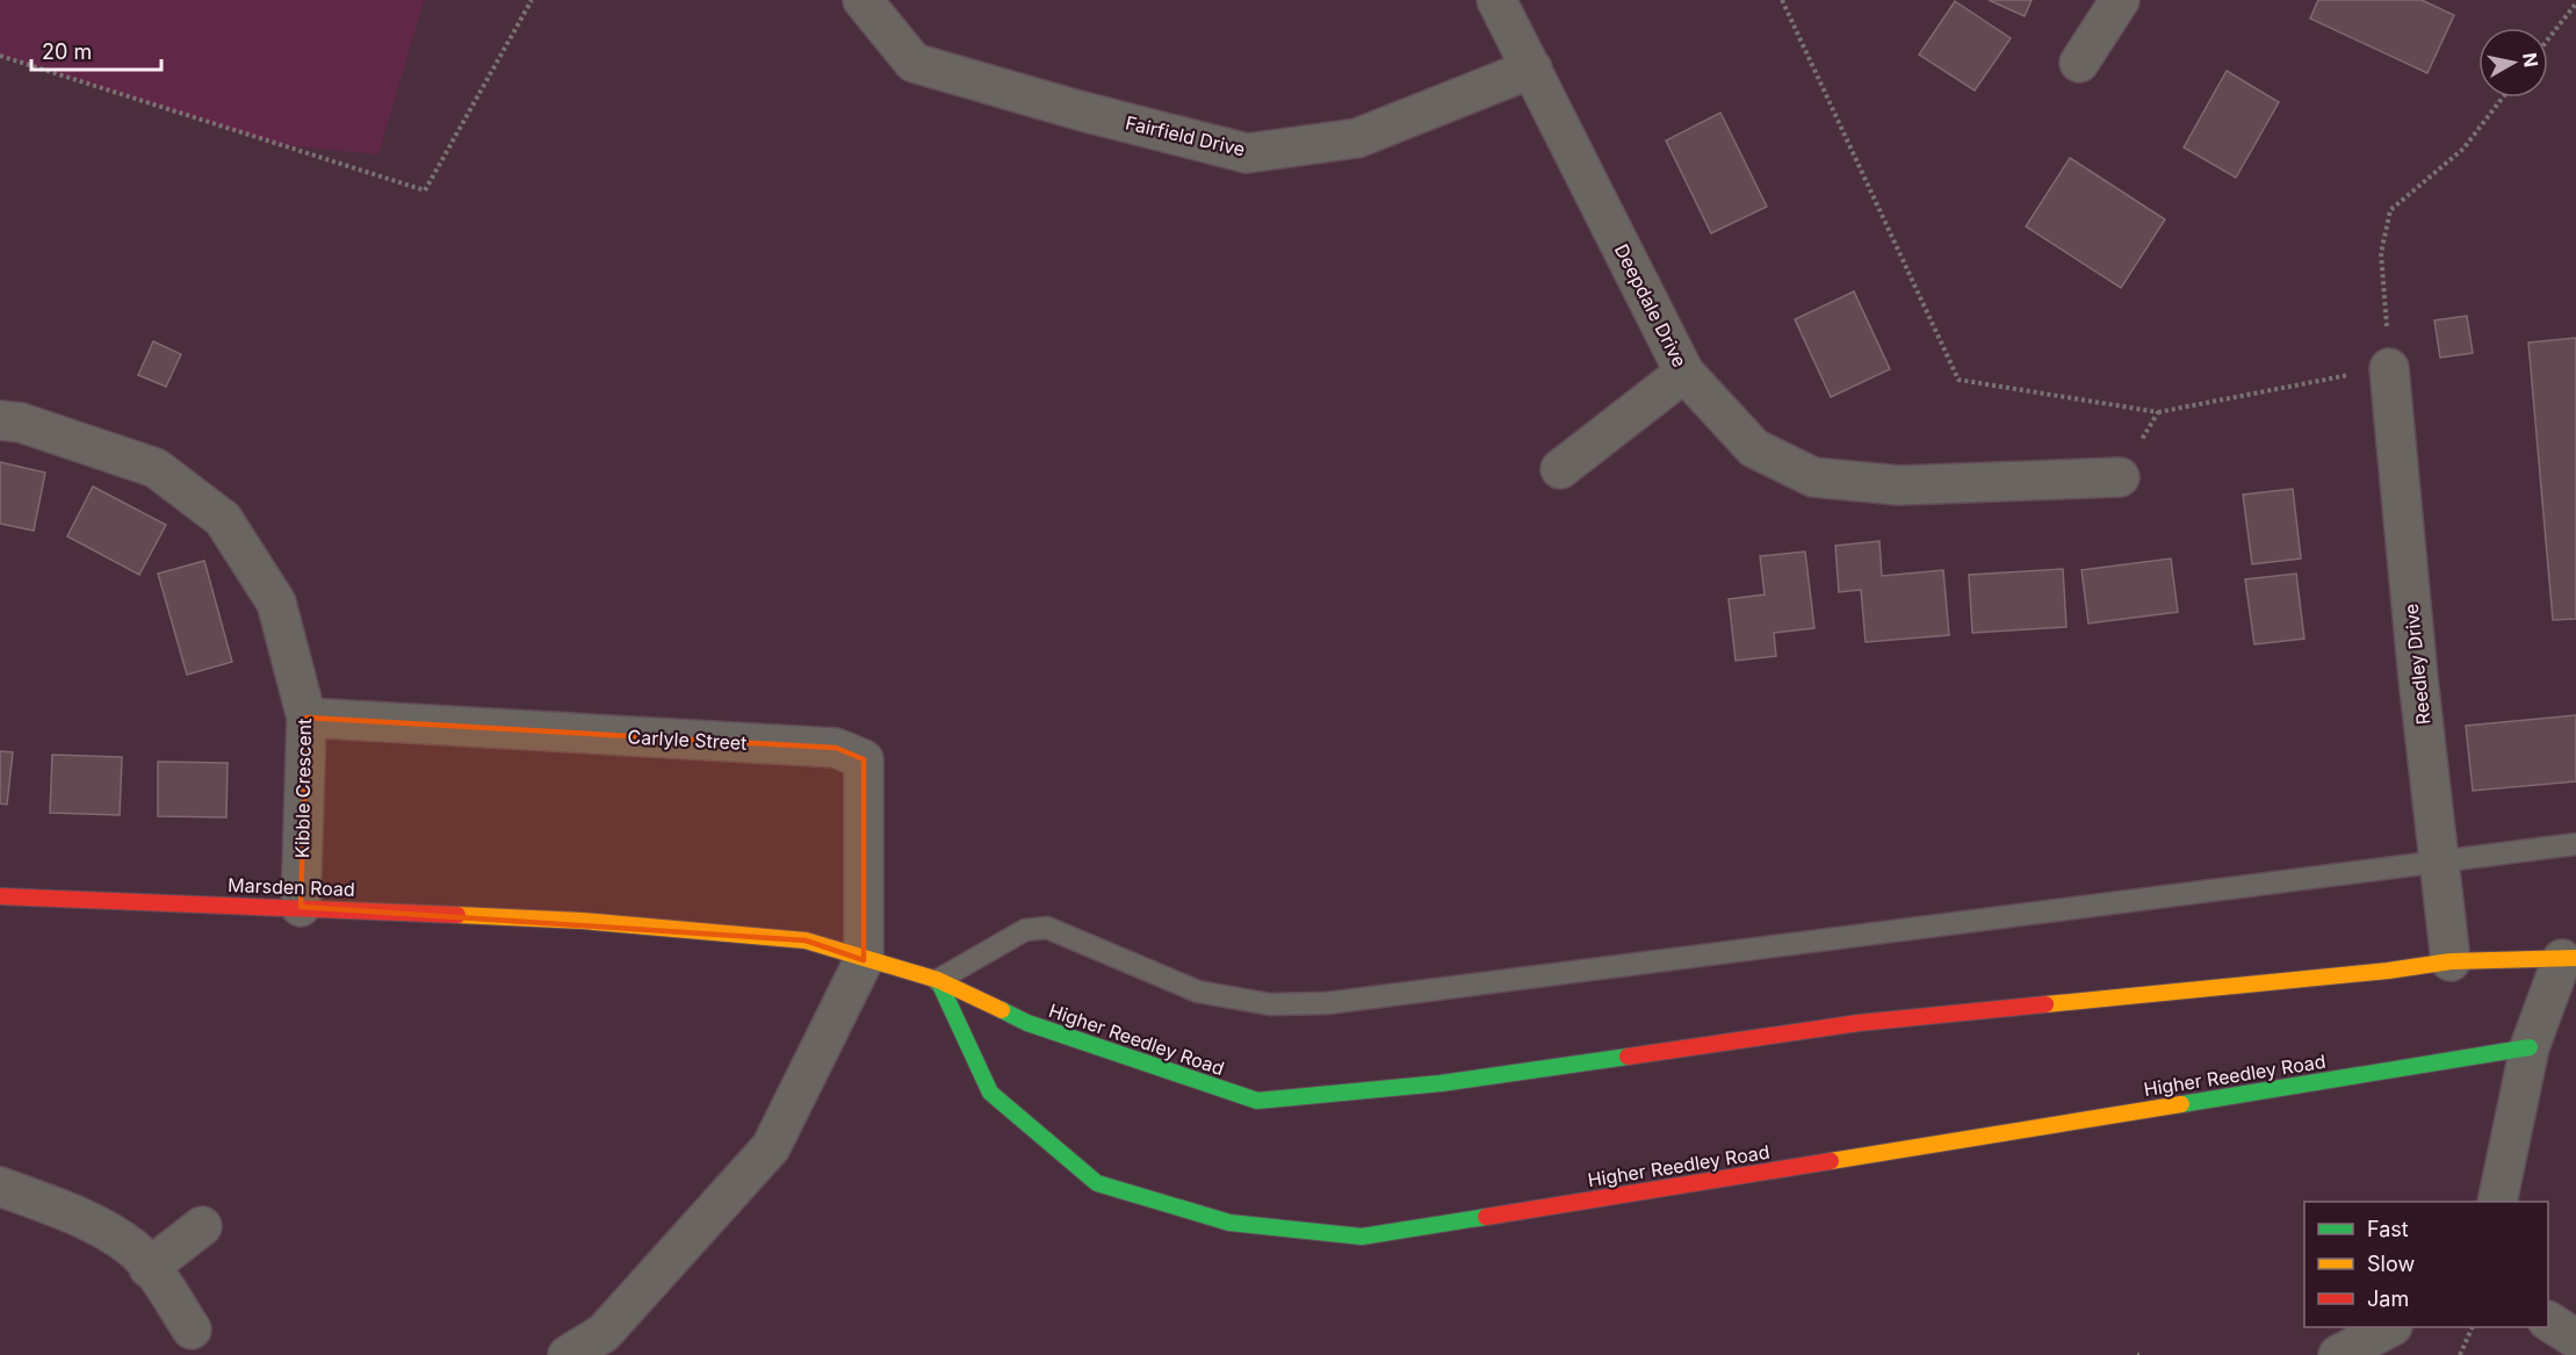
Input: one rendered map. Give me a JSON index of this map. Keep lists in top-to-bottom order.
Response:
{
  "streets": {
    "street": [
      "Fairfield Drive",
      "Deepdale Drive",
      "Reedley Drive",
      "Carlyle Street",
      "Kibble Crescent",
      "Marsden Road",
      "Higher Reedley Road"
    ]
  },
  "crossings": [
    ["Fairfield Drive", "Deepdale Drive"],
    ["Reedley Drive", "Higher Reedley Road"],
    ["Carlyle Street", "Kibble Crescent"],
    ["Carlyle Street", "Higher Reedley Road"],
    ["Kibble Crescent", "Marsden Road"],
    ["Marsden Road", "Higher Reedley Road"]
  ],
  "legend": ["Fast", "Slow", "Jam"],
  "scale_bar": "20 m",
  "north": "right"
}
